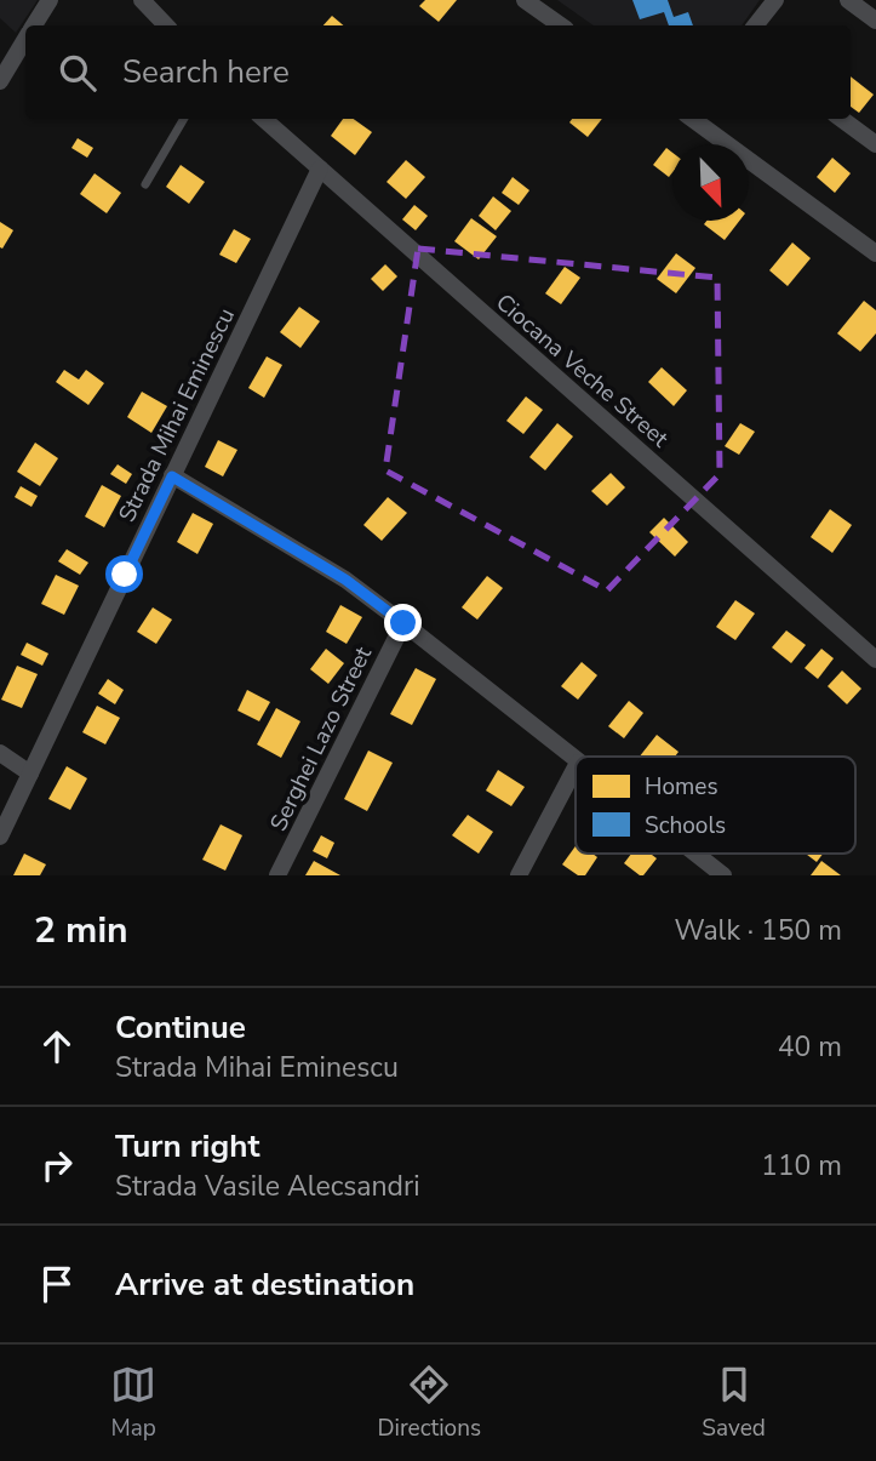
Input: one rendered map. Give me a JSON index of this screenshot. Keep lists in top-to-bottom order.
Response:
{
  "streets": {
    "street": ["Ciocana Veche Street", "Strada Mihai Eminescu", "Serghei Lazo Street"]
  },
  "crossings": [
    ["Ciocana Veche Street", "Strada Mihai Eminescu"]
  ],
  "legend": ["Homes", "Schools"],
  "north": "bottom right",
  "page": {
    "search": "Search here",
    "heading": ["2 min", "Walk · 150 m"],
    "list": [
      ["Continue", "Strada Mihai Eminescu", "40 m"],
      ["Turn right", "Strada Vasile Alecsandri", "110 m"],
      "Arrive at destination"
    ],
    "nav": ["Map", "Directions", "Saved"]
  }
}
